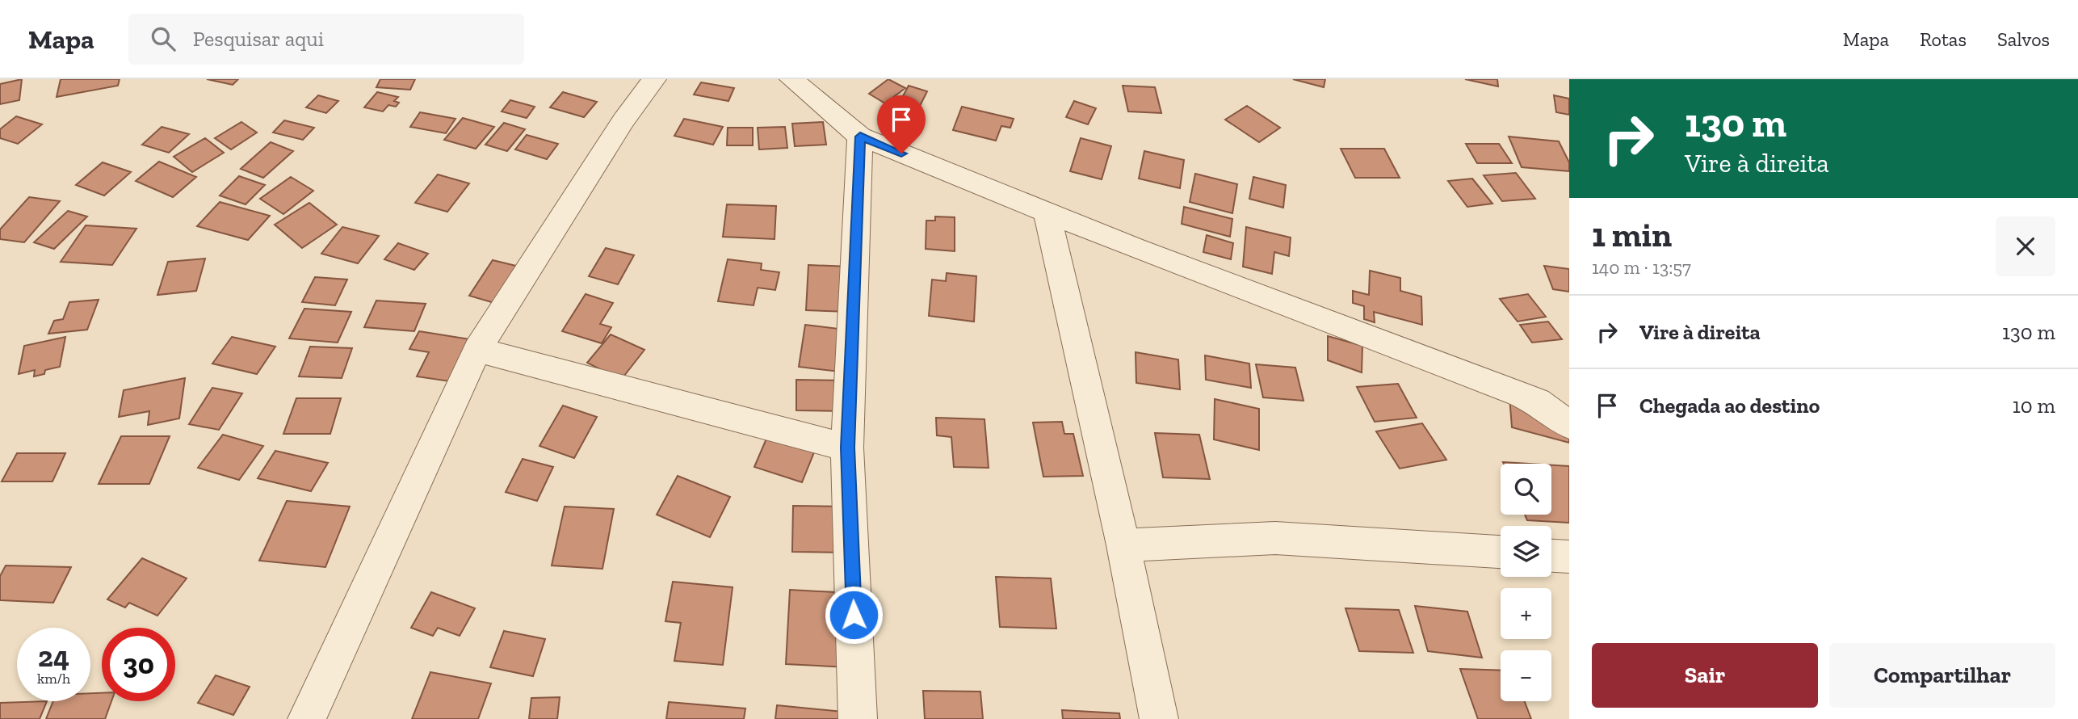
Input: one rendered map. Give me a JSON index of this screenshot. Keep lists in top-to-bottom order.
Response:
{
  "page": {
    "header": "Mapa",
    "search": "Pesquisar aqui",
    "nav": ["Mapa", "Rotas", "Salvos"],
    "turn": ["130 m", "Vire à direita"],
    "heading": ["1 min", "140 m · 13:57"],
    "list": [
      {
        "name": "Vire à direita",
        "value": "130 m"
      },
      {
        "name": "Chegada ao destino",
        "value": "10 m"
      }
    ],
    "map_buttons": ["+", "−"],
    "speed": "24 km/h",
    "limit": "30",
    "buttons": ["Sair", "Compartilhar"]
  }
}
